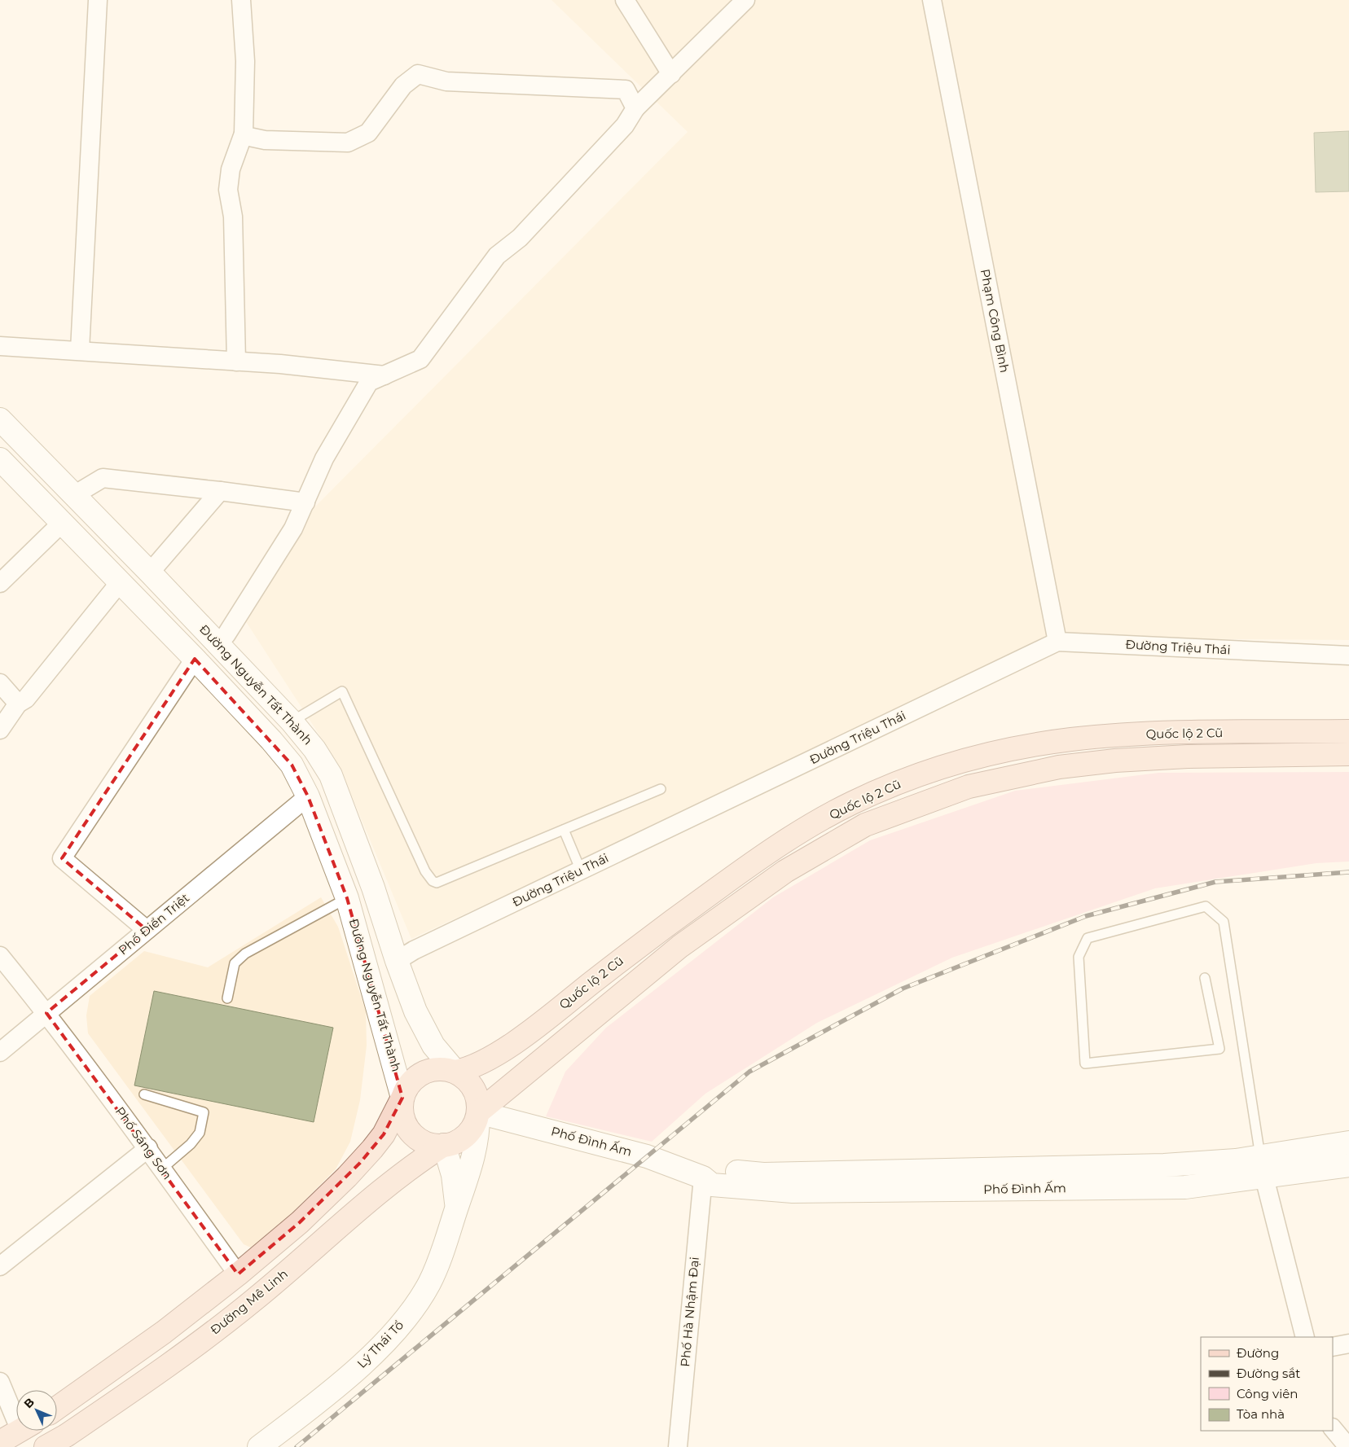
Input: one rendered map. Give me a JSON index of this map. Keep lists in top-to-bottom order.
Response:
{
  "streets": {
    "main road": [
      "Đường Nguyễn Tất Thành",
      "Quốc lộ 2 Cũ",
      "Phố Đình Ấm",
      "Đường Mê Linh",
      "Lý Thái Tổ"
    ],
    "street": [
      "Phạm Công Bình",
      "Đường Triệu Thái",
      "Phố Điển Triệt",
      "Phố Sáng Sơn",
      "Phố Hà Nhậm Đại"
    ]
  },
  "crossings": [
    ["Phạm Công Bình", "Đường Triệu Thái"],
    ["Đường Triệu Thái", "Đường Nguyễn Tất Thành"],
    ["Đường Nguyễn Tất Thành", "Quốc lộ 2 Cũ"],
    ["Đường Nguyễn Tất Thành", "Phố Điển Triệt"],
    ["Đường Nguyễn Tất Thành", "Phố Đình Ấm"],
    ["Đường Nguyễn Tất Thành", "Đường Mê Linh"],
    ["Đường Nguyễn Tất Thành", "Lý Thái Tổ"],
    ["Quốc lộ 2 Cũ", "Phố Đình Ấm"],
    ["Quốc lộ 2 Cũ", "Đường Mê Linh"],
    ["Quốc lộ 2 Cũ", "Lý Thái Tổ"],
    ["Phố Điển Triệt", "Phố Sáng Sơn"],
    ["Phố Đình Ấm", "Đường Mê Linh"],
    ["Phố Đình Ấm", "Phố Hà Nhậm Đại"],
    ["Phố Đình Ấm", "Lý Thái Tổ"],
    ["Đường Mê Linh", "Lý Thái Tổ"]
  ],
  "legend": [
    "Đường",
    "Đường sắt",
    "Công viên",
    "Tòa nhà"
  ],
  "north": "top left"
}
